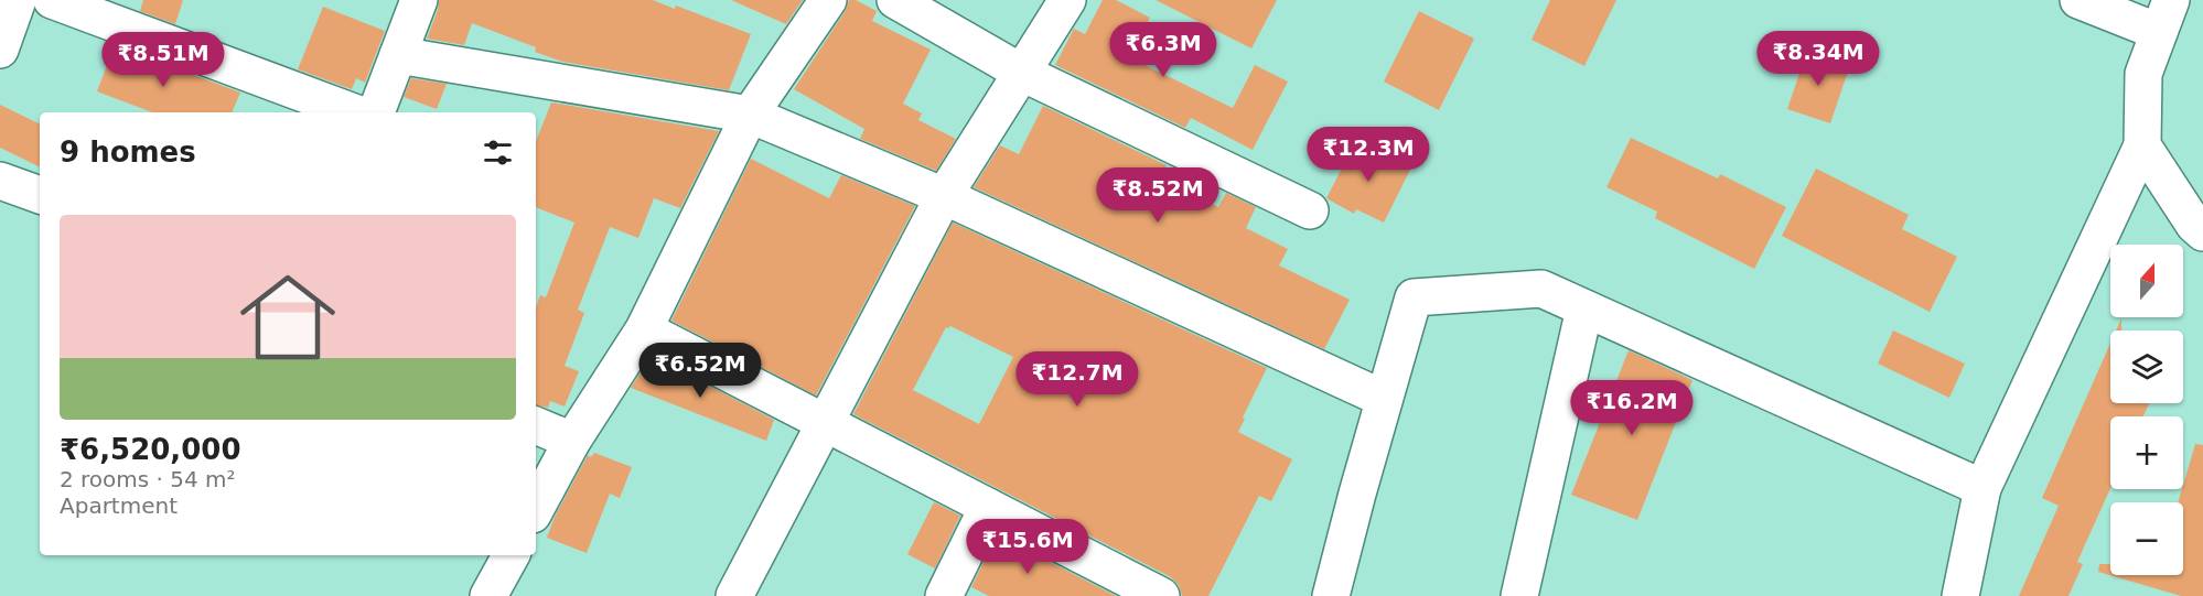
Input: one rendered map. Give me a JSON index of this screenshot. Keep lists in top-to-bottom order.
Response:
{
  "north": "top",
  "page": {
    "price": [
      "₹6.3M",
      "₹8.34M",
      "₹8.51M",
      "₹12.3M",
      "₹8.52M",
      "₹6.52M",
      "₹12.7M",
      "₹16.2M",
      "₹15.6M"
    ],
    "heading": "9 homes",
    "list": [
      {
        "name": "₹6,520,000",
        "note": "2 rooms · 54 m² · Apartment"
      }
    ],
    "map_buttons": ["+", "−"]
  }
}
